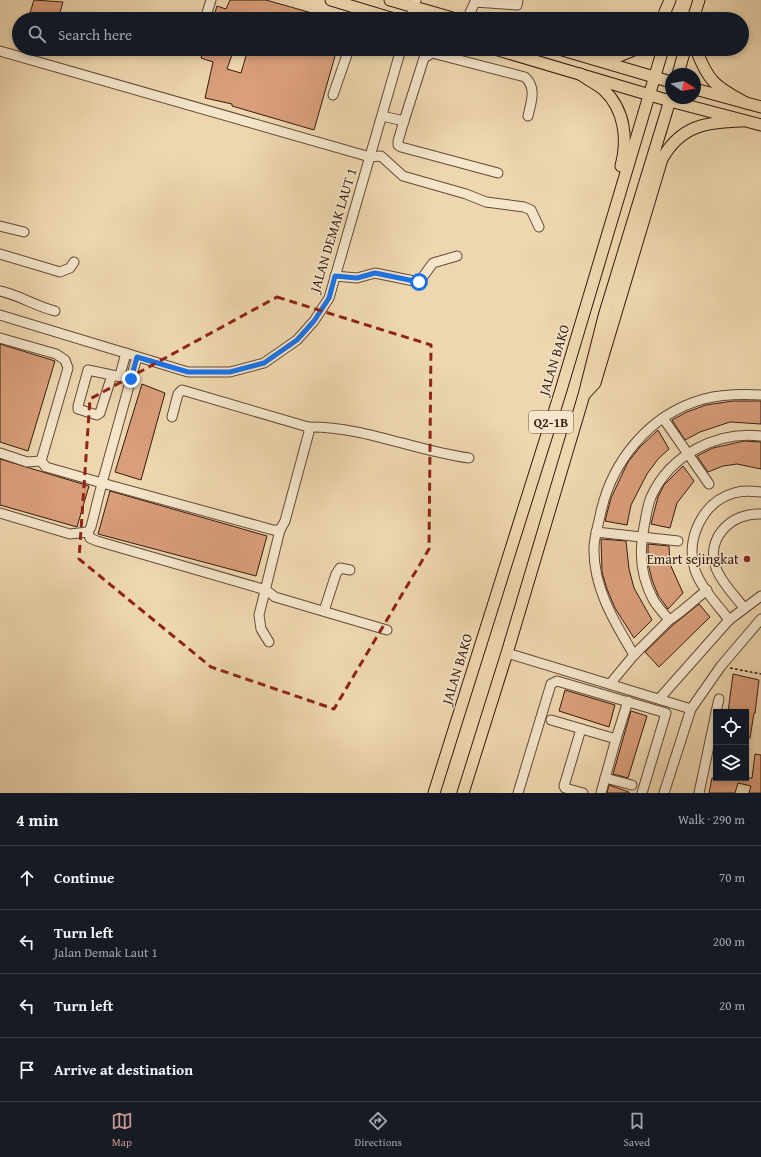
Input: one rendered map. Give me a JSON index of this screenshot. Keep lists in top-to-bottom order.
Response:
{
  "streets": {
    "main road": ["JALAN BAKO", "Q2-1B"],
    "street": ["JALAN DEMAK LAUT 1"]
  },
  "places": ["Emart sejingkat"],
  "north": "right",
  "page": {
    "search": "Search here",
    "heading": ["4 min", "Walk · 290 m"],
    "list": [
      ["Continue", "70 m"],
      ["Turn left", "Jalan Demak Laut 1", "200 m"],
      ["Turn left", "20 m"],
      "Arrive at destination"
    ],
    "nav": ["Map", "Directions", "Saved"]
  }
}
